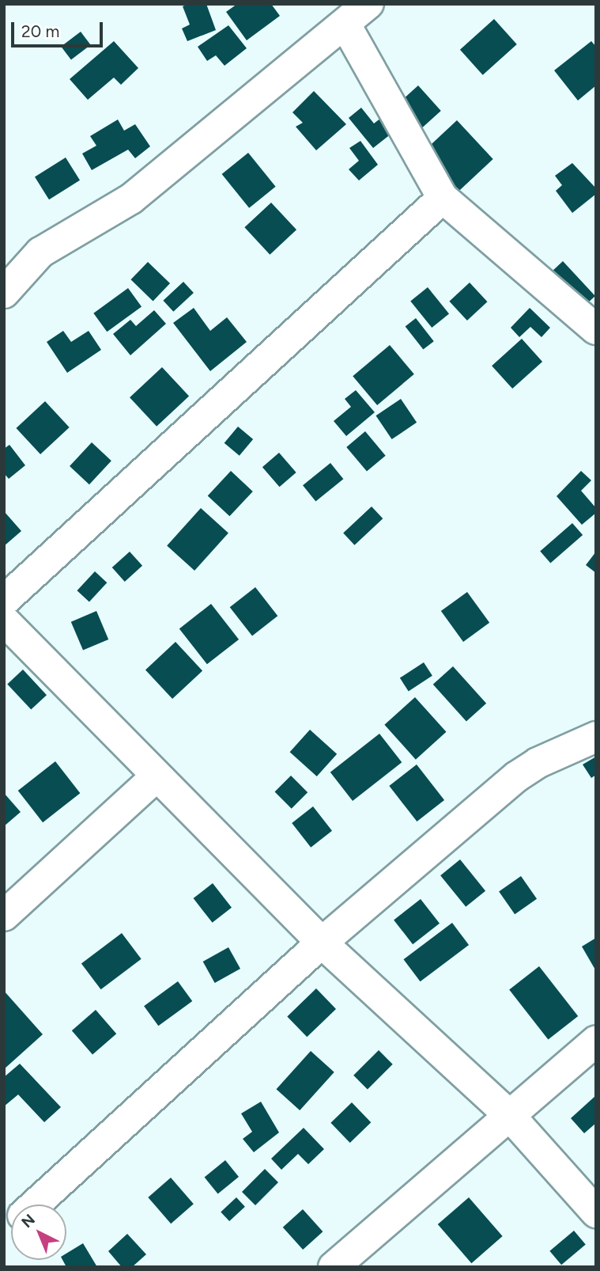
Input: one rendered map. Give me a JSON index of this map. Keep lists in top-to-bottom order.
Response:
{
  "scale_bar": "20 m",
  "north": "top left"
}
